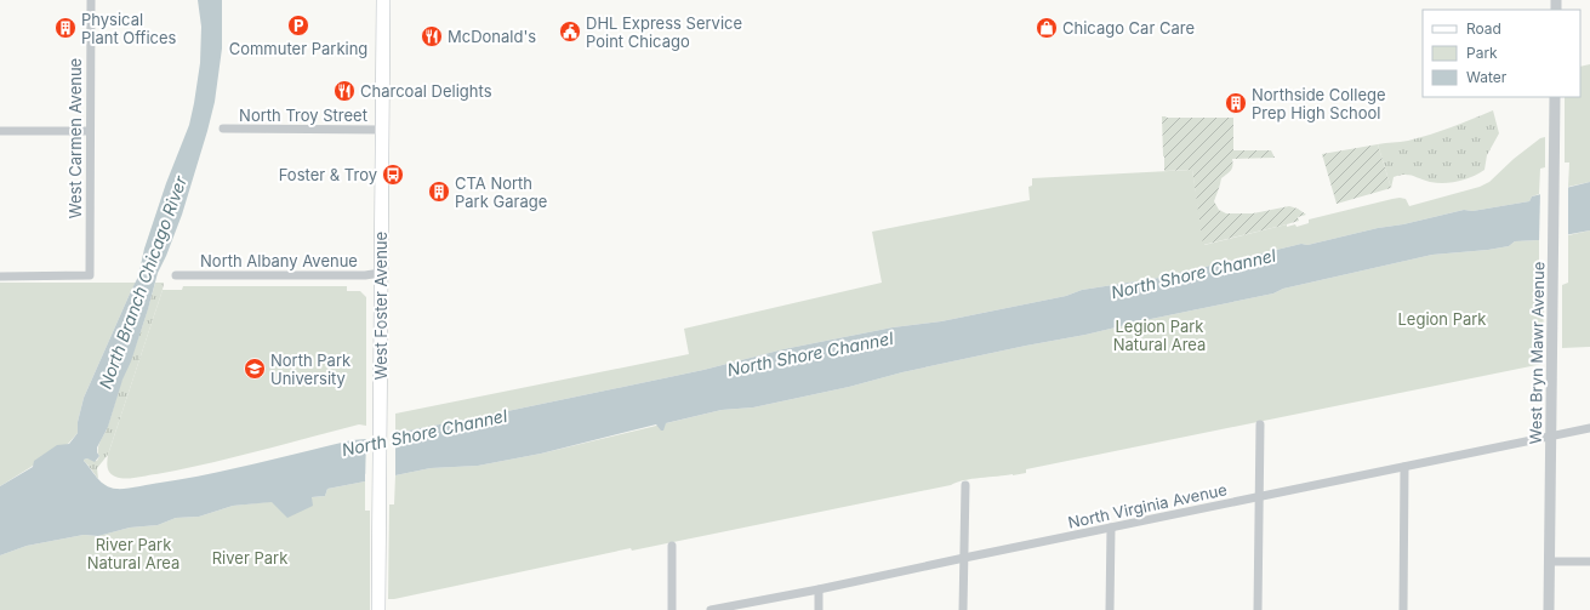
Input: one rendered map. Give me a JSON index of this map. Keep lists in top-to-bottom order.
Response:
{
  "streets": {
    "main road": ["West Foster Avenue"],
    "street": [
      "North Troy Street",
      "West Carmen Avenue",
      "North Albany Avenue",
      "West Bryn Mawr Avenue",
      "North Virginia Avenue"
    ]
  },
  "crossings": [
    ["North Troy Street", "West Foster Avenue"],
    ["North Albany Avenue", "West Foster Avenue"],
    ["West Bryn Mawr Avenue", "North Virginia Avenue"]
  ],
  "water": ["North Shore Channel", "North Branch Chicago River"],
  "parks": [
    "Legion Park",
    "Legion Park Natural Area",
    "River Park Natural Area",
    "River Park"
  ],
  "places": {
    "parking": ["Commuter Parking"],
    "building": ["Physical Plant Offices", "Northside College Prep High School", "CTA North Park Garage"],
    "shop": ["Chicago Car Care"],
    "public building": ["DHL Express Service Point Chicago"],
    "restaurant": ["McDonald's", "Charcoal Delights"],
    "bus stop": ["Foster & Troy"],
    "school or university": ["North Park University"]
  },
  "legend": ["Road", "Park", "Water"]
}
